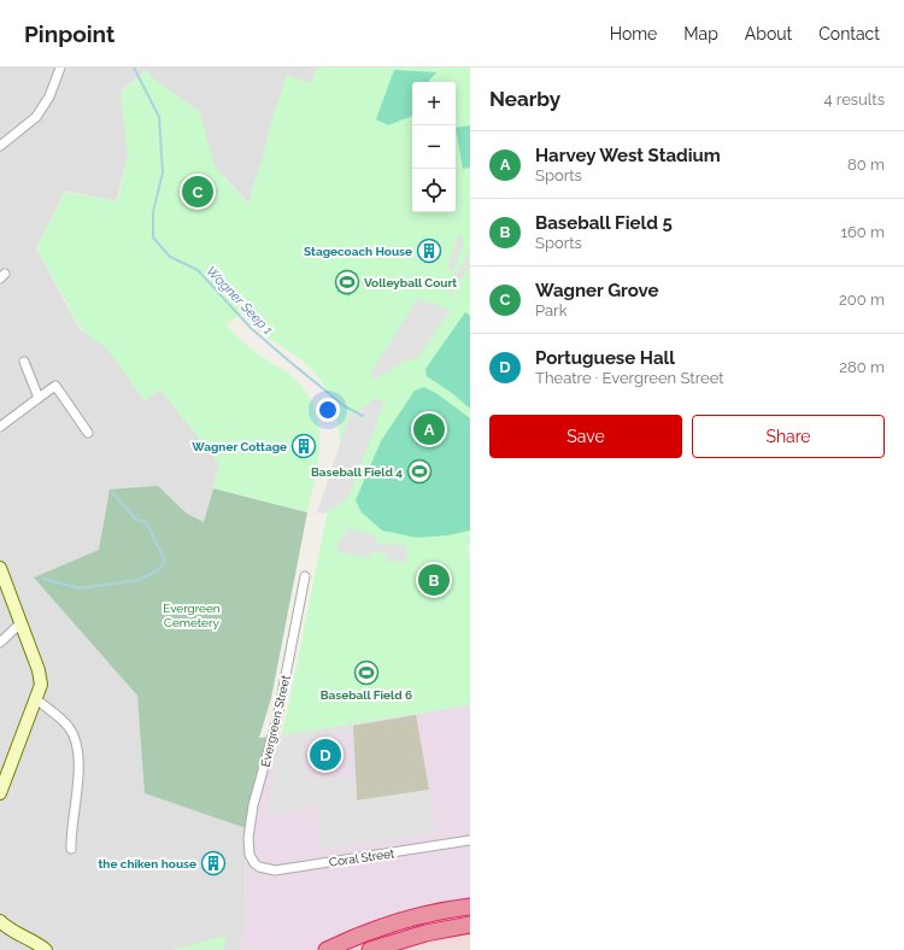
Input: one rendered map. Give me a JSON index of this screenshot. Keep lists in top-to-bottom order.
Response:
{
  "streets": {
    "street": ["Evergreen Street", "Coral Street"]
  },
  "crossings": [
    ["Evergreen Street", "Coral Street"]
  ],
  "water": ["Wagner Seep 1"],
  "parks": ["Evergreen Cemetery"],
  "places": {
    "building": ["Stagecoach House", "Wagner Cottage", "the chiken house"],
    "sports": ["Volleyball Court", "Baseball Field 4", "Baseball Field 6"]
  },
  "page": {
    "header": "Pinpoint",
    "nav": [
      "Home",
      "Map",
      "About",
      "Contact"
    ],
    "heading": ["Nearby", "4 results"],
    "map_buttons": ["+", "−"],
    "list": [
      {
        "mark": "A",
        "name": "Harvey West Stadium",
        "note": "Sports",
        "value": "80 m"
      },
      {
        "mark": "B",
        "name": "Baseball Field 5",
        "note": "Sports",
        "value": "160 m"
      },
      {
        "mark": "C",
        "name": "Wagner Grove",
        "note": "Park",
        "value": "200 m"
      },
      {
        "mark": "D",
        "name": "Portuguese Hall",
        "note": "Theatre · Evergreen Street",
        "value": "280 m"
      }
    ],
    "pins": [
      "C",
      "A",
      "B",
      "D"
    ],
    "buttons": ["Save", "Share"]
  }
}
